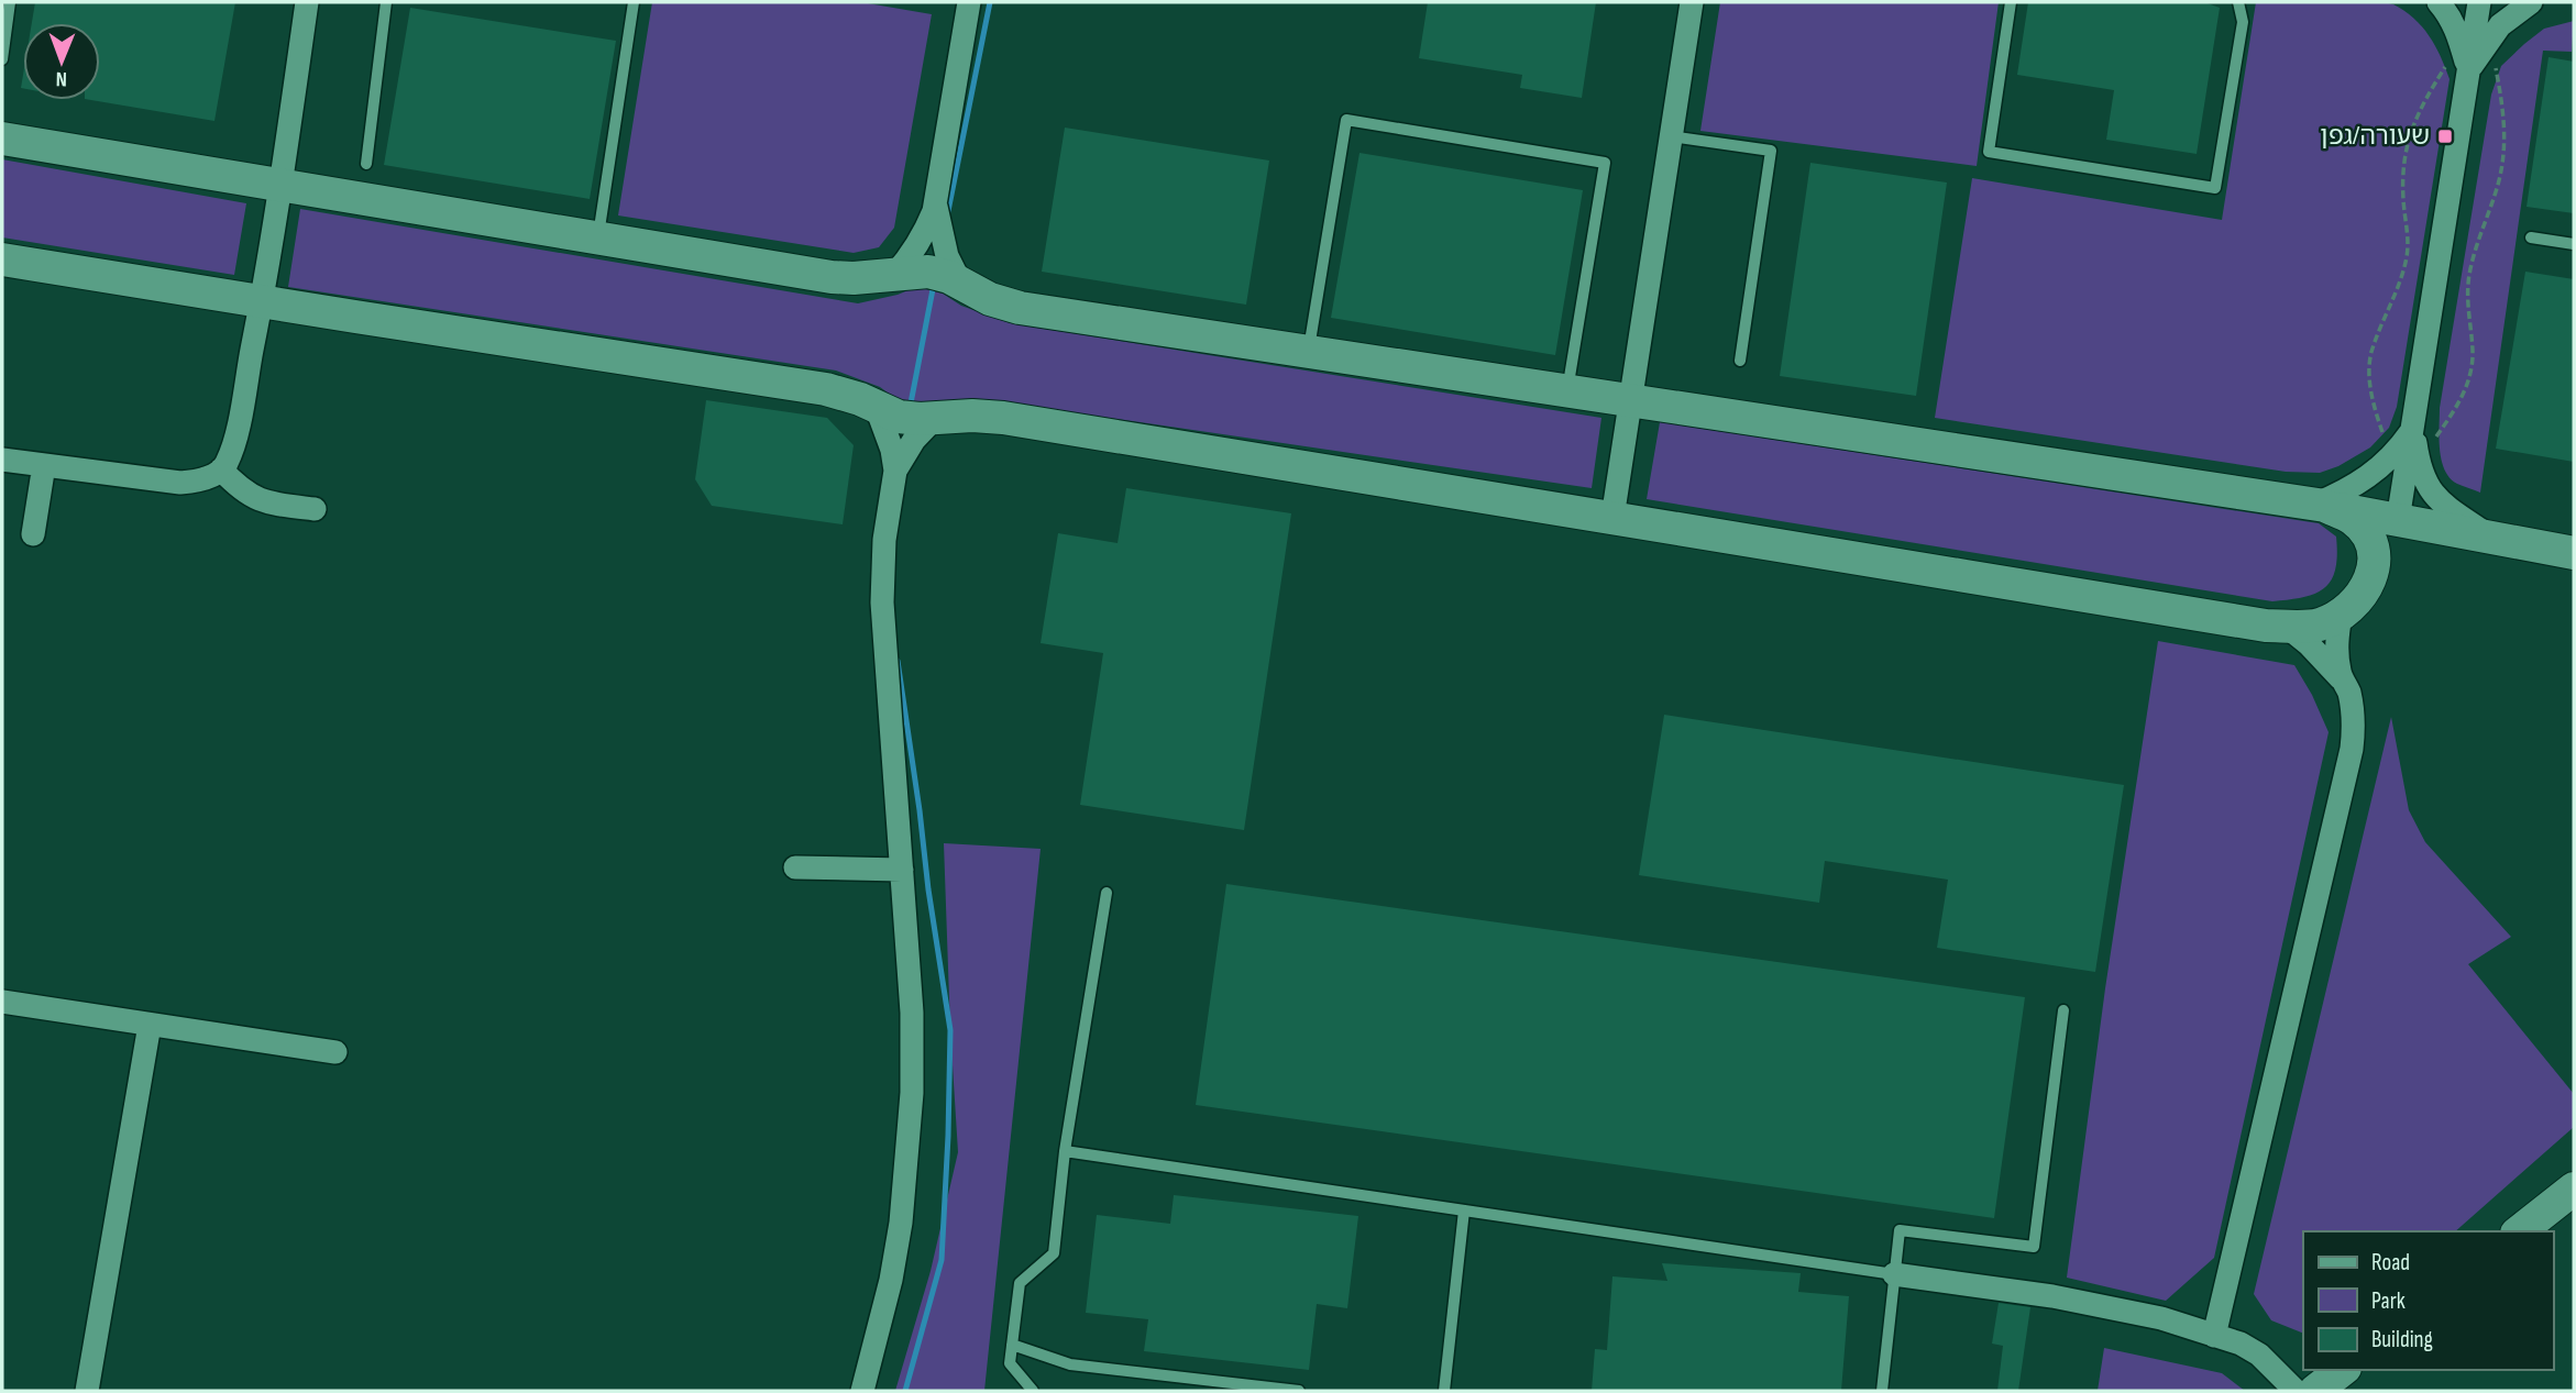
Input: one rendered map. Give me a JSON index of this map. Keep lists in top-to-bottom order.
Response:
{
  "places": {
    "transit": ["שעורה/גפן"]
  },
  "legend": ["Road", "Park", "Building"],
  "north": "bottom"
}
